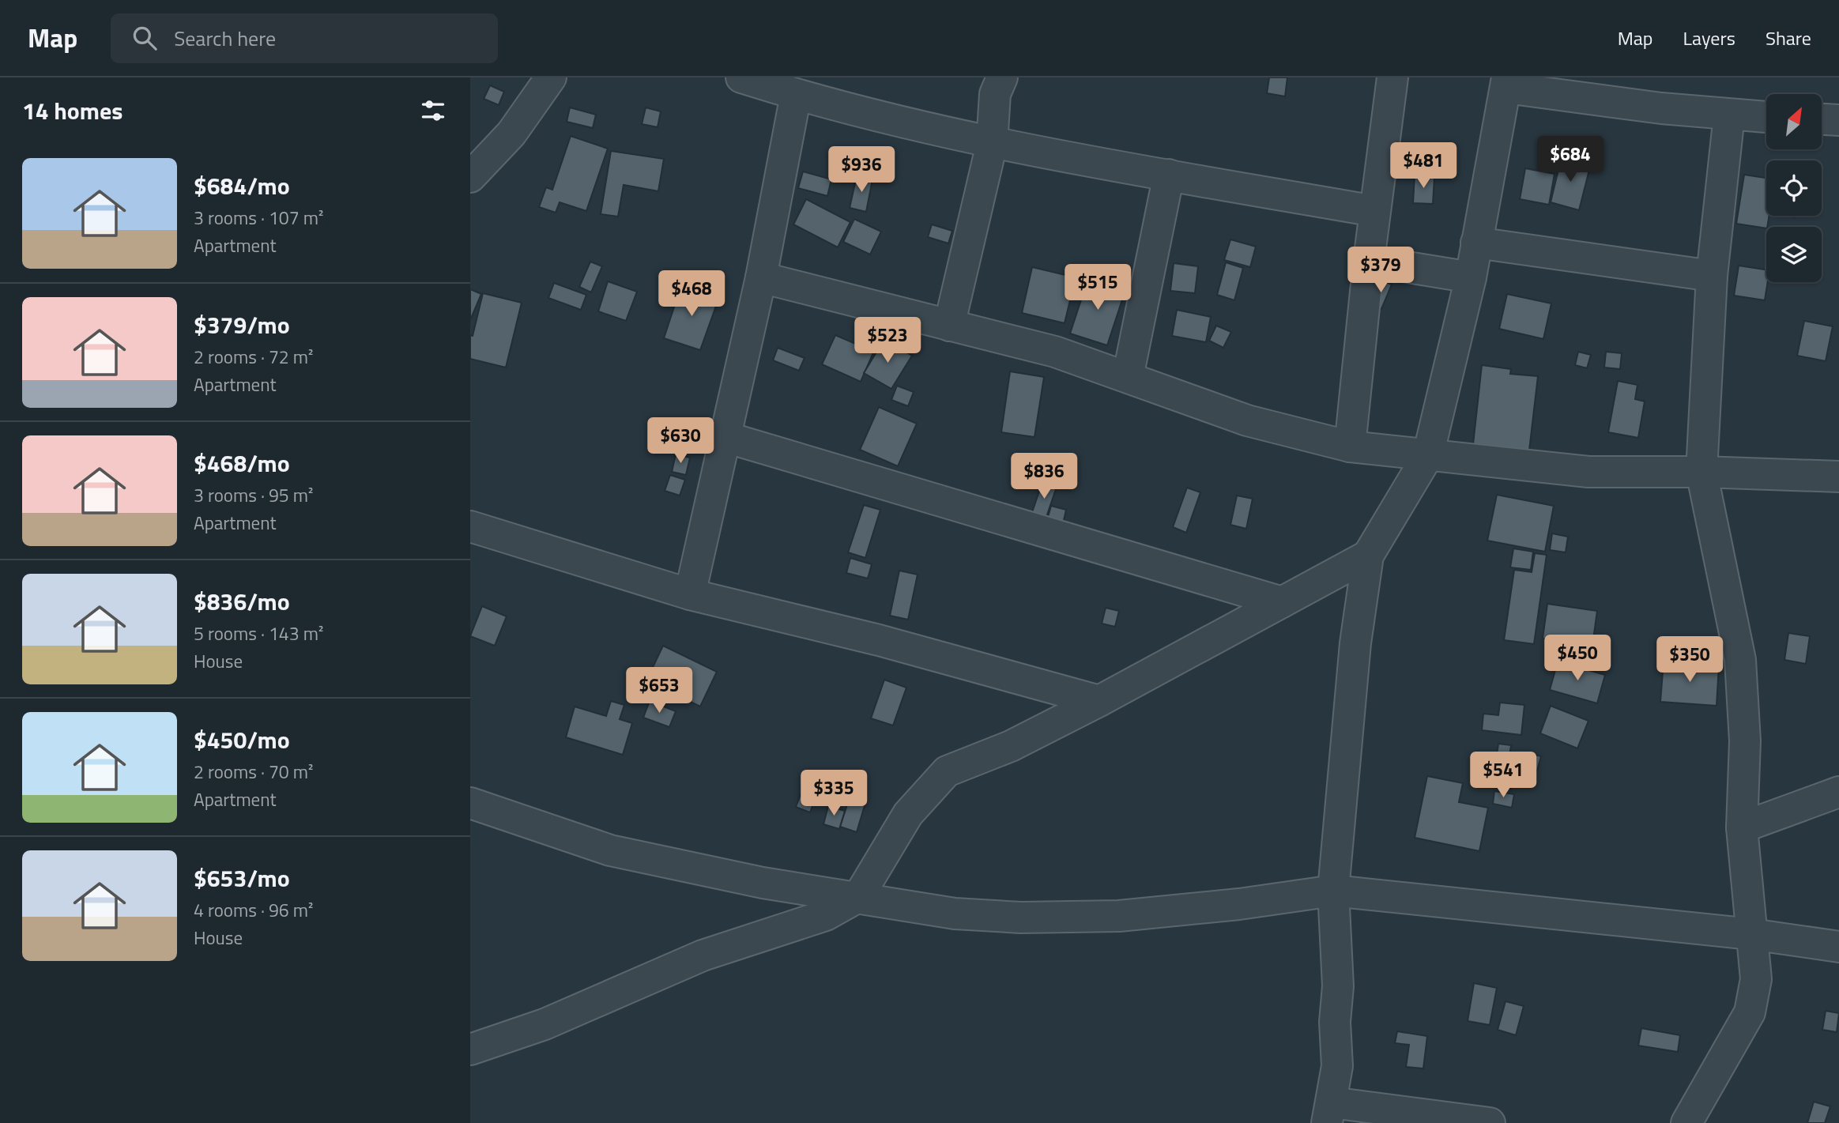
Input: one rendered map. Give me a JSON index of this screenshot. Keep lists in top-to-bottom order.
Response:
{
  "north": "top right",
  "page": {
    "header": "Map",
    "search": "Search here",
    "nav": ["Map", "Layers", "Share"],
    "heading": "14 homes",
    "price": [
      "$684",
      "$481",
      "$936",
      "$379",
      "$515",
      "$468",
      "$523",
      "$630",
      "$836",
      "$450",
      "$350",
      "$653",
      "$541",
      "$335"
    ],
    "list": [
      {
        "name": "$684/mo",
        "note": "3 rooms · 107 m² · Apartment"
      },
      {
        "name": "$379/mo",
        "note": "2 rooms · 72 m² · Apartment"
      },
      {
        "name": "$468/mo",
        "note": "3 rooms · 95 m² · Apartment"
      },
      {
        "name": "$836/mo",
        "note": "5 rooms · 143 m² · House"
      },
      {
        "name": "$450/mo",
        "note": "2 rooms · 70 m² · Apartment"
      },
      {
        "name": "$653/mo",
        "note": "4 rooms · 96 m² · House"
      }
    ]
  }
}
